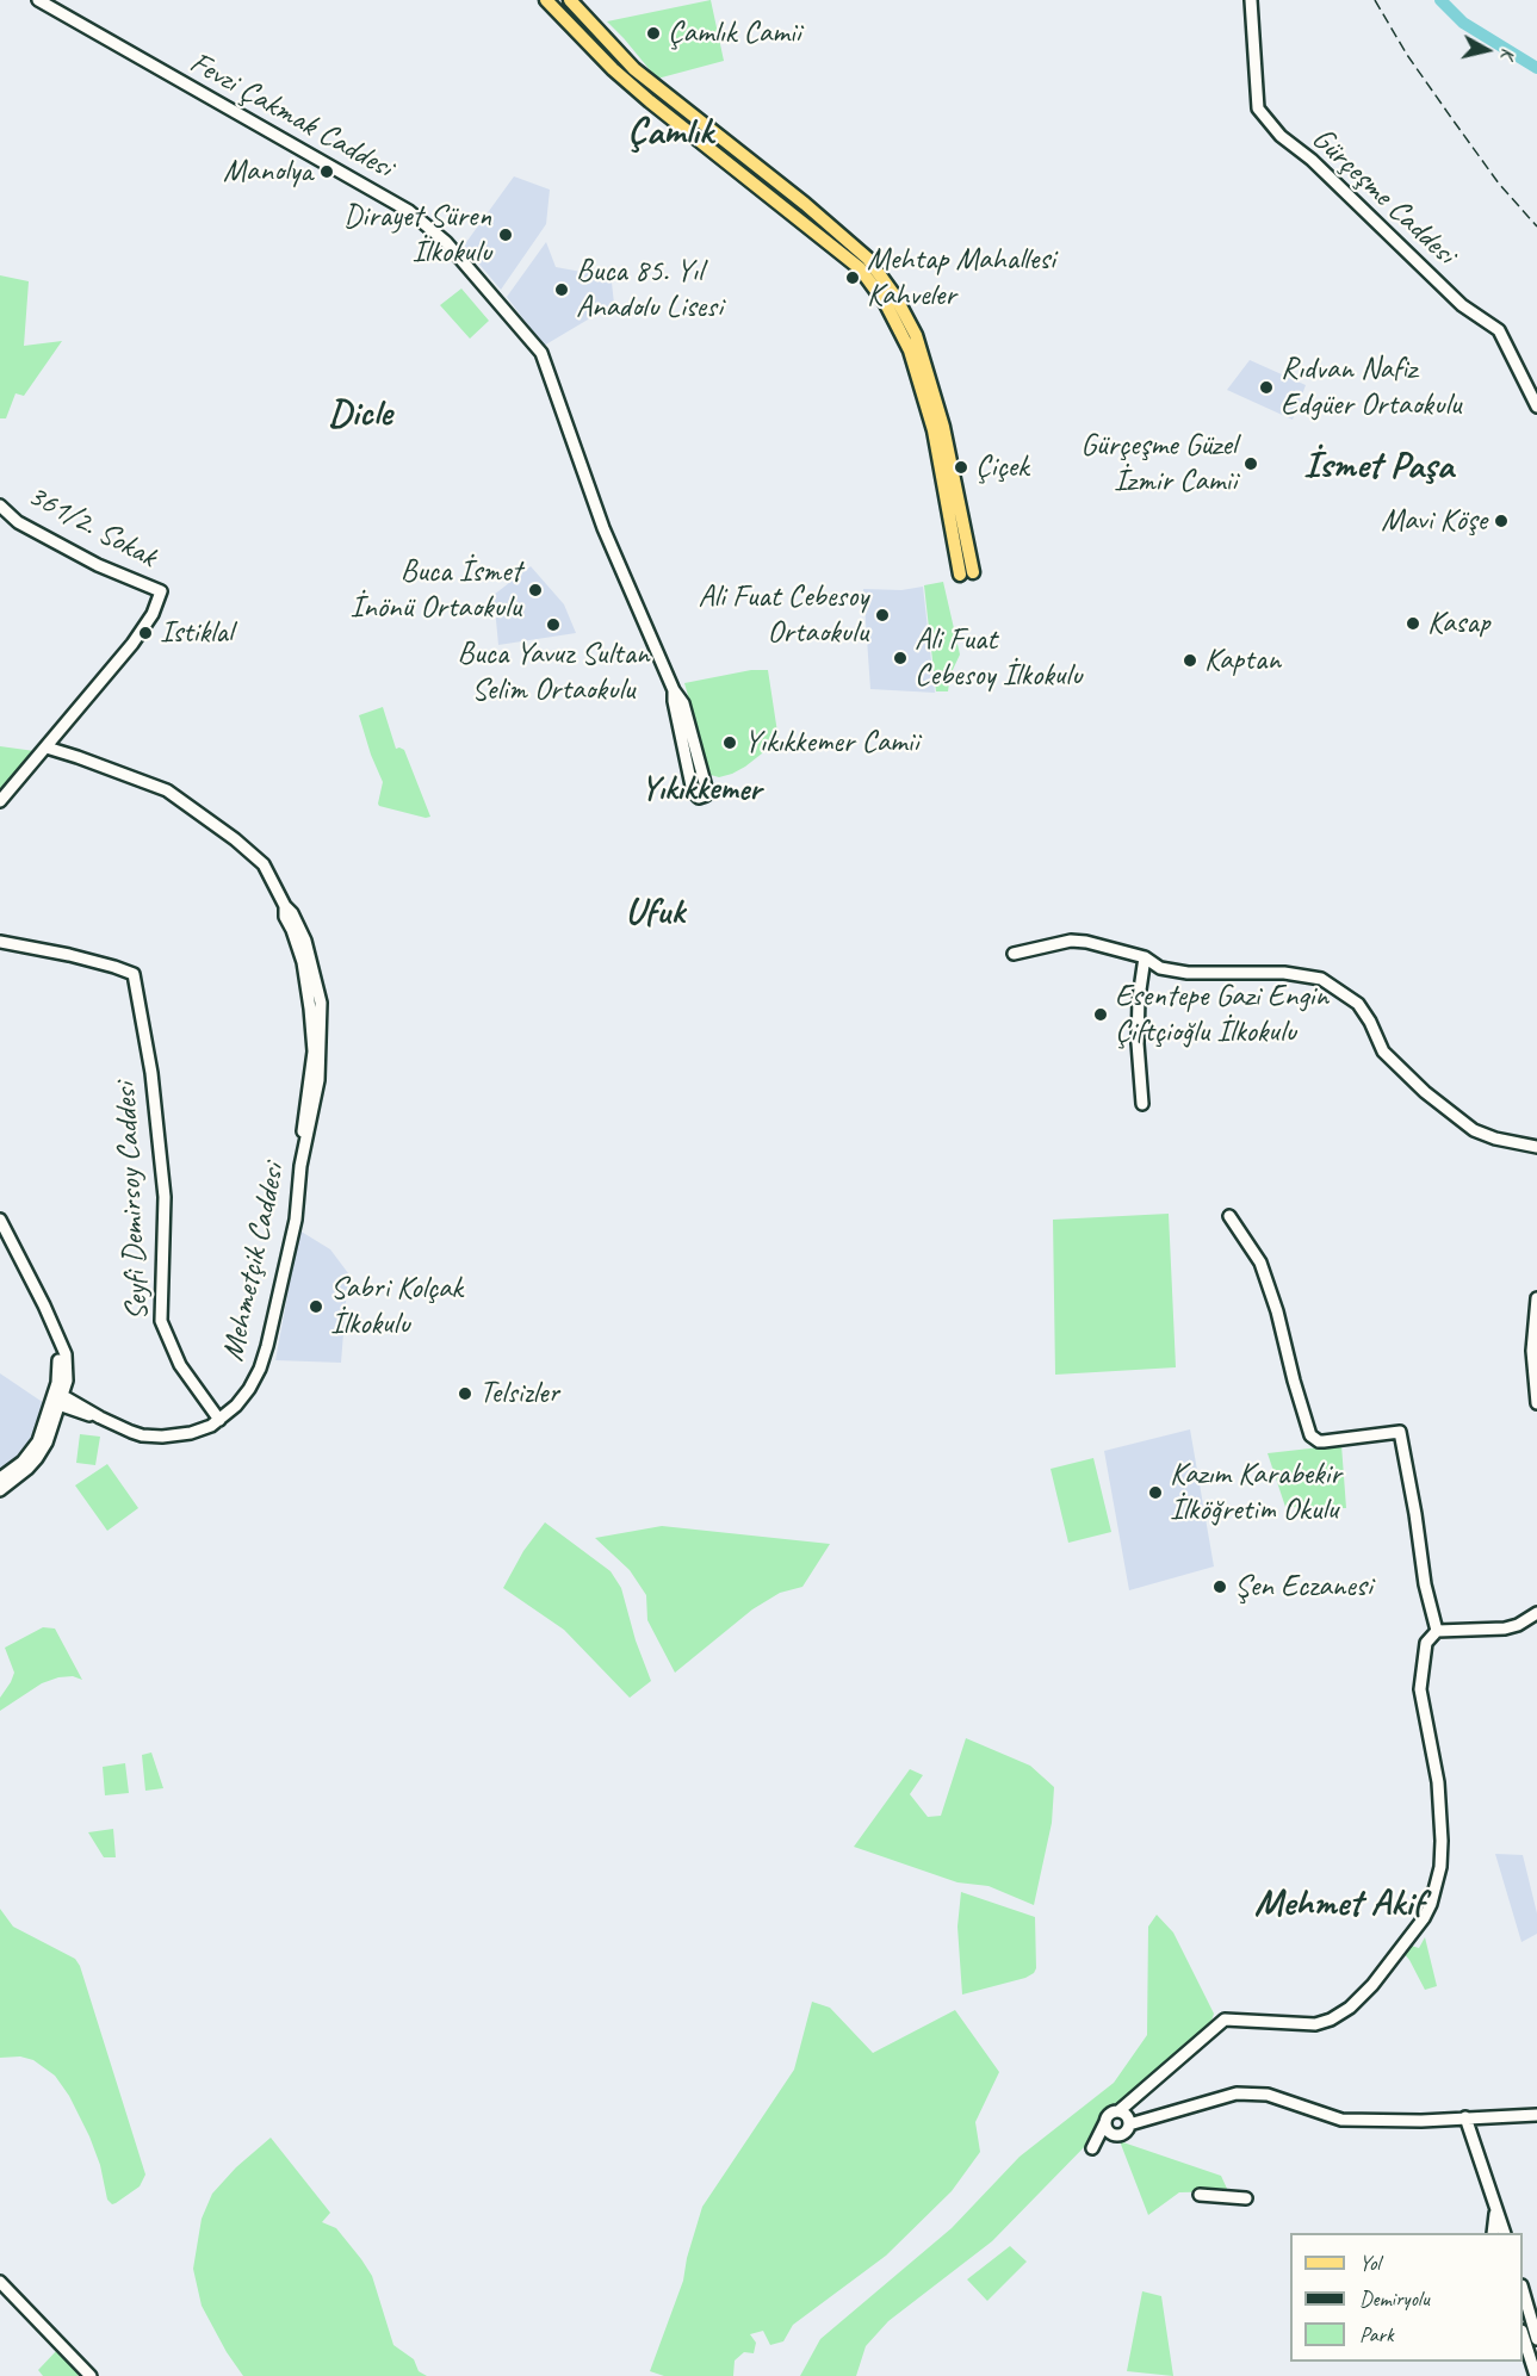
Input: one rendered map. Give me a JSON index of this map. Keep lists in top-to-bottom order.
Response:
{
  "streets": {
    "main road": [
      "Fevzi Çakmak Caddesi",
      "Gürçeşme Caddesi",
      "361/2. Sokak",
      "Seyfi Demirsoy Caddesi",
      "Mehmetçik Caddesi"
    ]
  },
  "crossings": [
    ["361/2. Sokak", "Mehmetçik Caddesi"],
    ["Seyfi Demirsoy Caddesi", "Mehmetçik Caddesi"]
  ],
  "districts": [
    "Çamlık",
    "Dicle",
    "İsmet Paşa",
    "Yıkıkkemer",
    "Ufuk",
    "Mehmet Akif"
  ],
  "places": [
    "Çamlık Camii",
    "Manolya",
    "Dirayet Süren İlkokulu",
    "Mehtap Mahallesi Kahveler",
    "Buca 85. Yıl Anadolu Lisesi",
    "Rıdvan Nafiz Edgüer Ortaokulu",
    "Gürçeşme Güzel İzmir Camii",
    "Çiçek",
    "Mavi Köşe",
    "Buca İsmet İnönü Ortaokulu",
    "Ali Fuat Cebesoy Ortaokulu",
    "Kasap",
    "Buca Yavuz Sultan Selim Ortaokulu",
    "Istiklal",
    "Ali Fuat Cebesoy İlkokulu",
    "Kaptan",
    "Yıkıkkemer Camii",
    "Esentepe Gazi Engin Çiftçioğlu İlkokulu",
    "Sabri Kolçak İlkokulu",
    "Telsizler",
    "Kazım Karabekir İlköğretim Okulu",
    "Şen Eczanesi"
  ],
  "legend": ["Yol", "Demiryolu", "Park"],
  "north": "right"
}
